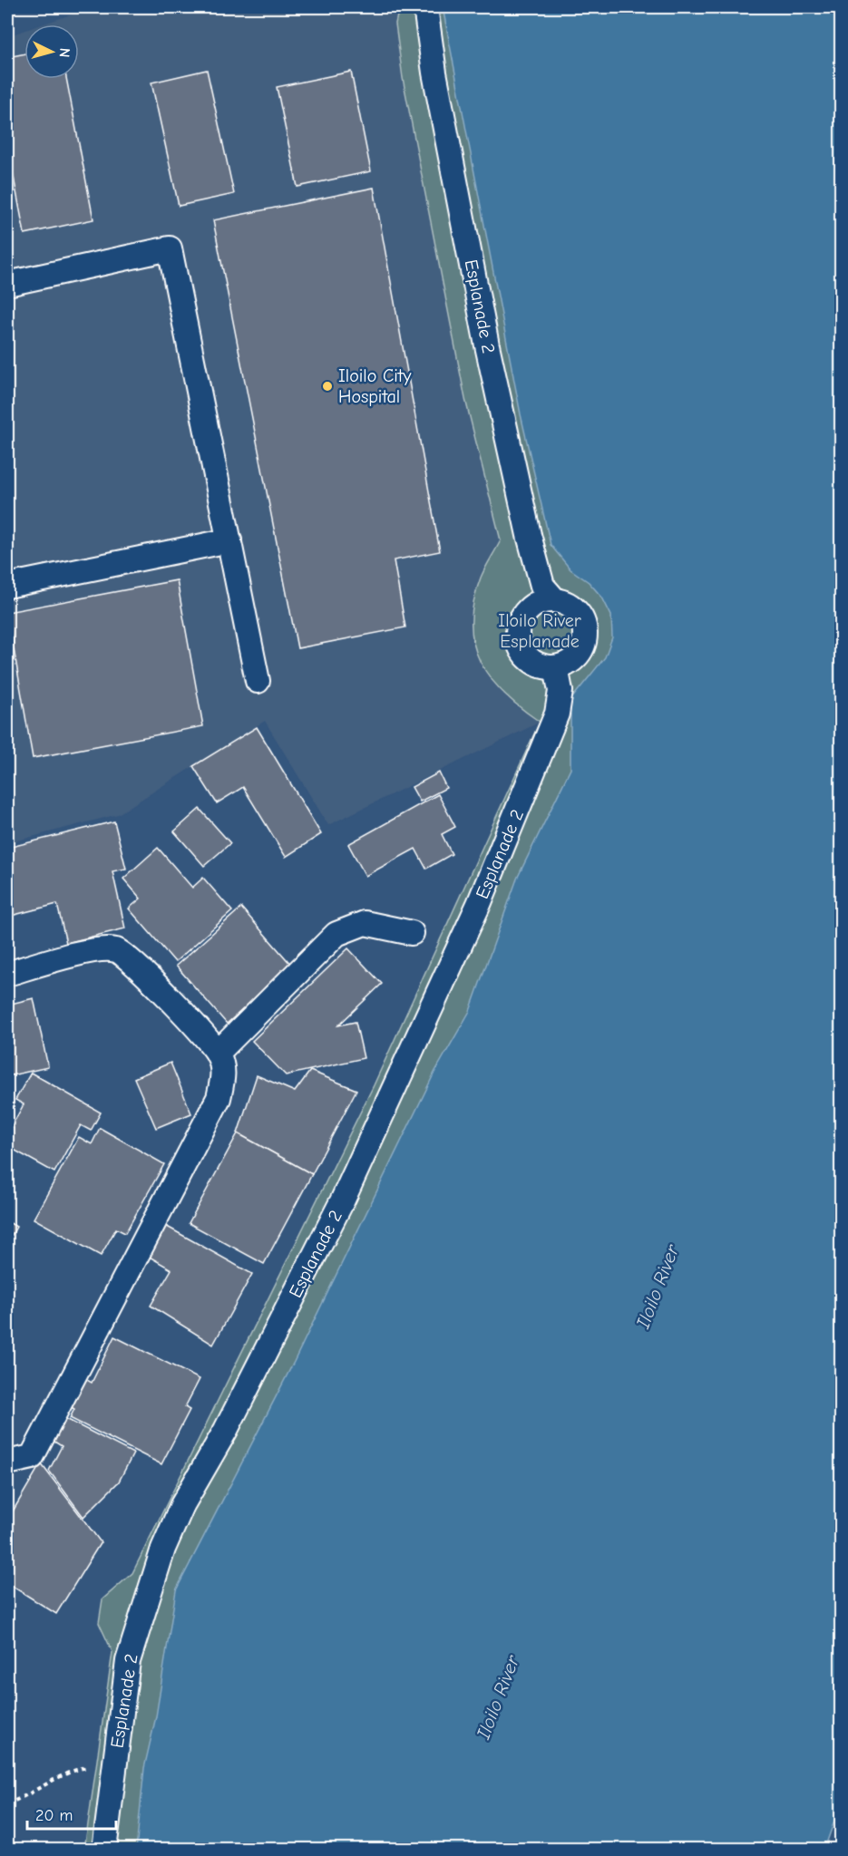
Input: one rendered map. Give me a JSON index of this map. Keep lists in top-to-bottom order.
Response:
{
  "streets": {
    "street": ["Esplanade 2"]
  },
  "water": ["Iloilo River"],
  "parks": ["Iloilo River Esplanade"],
  "places": ["Iloilo City Hospital"],
  "scale_bar": "20 m",
  "north": "right"
}
